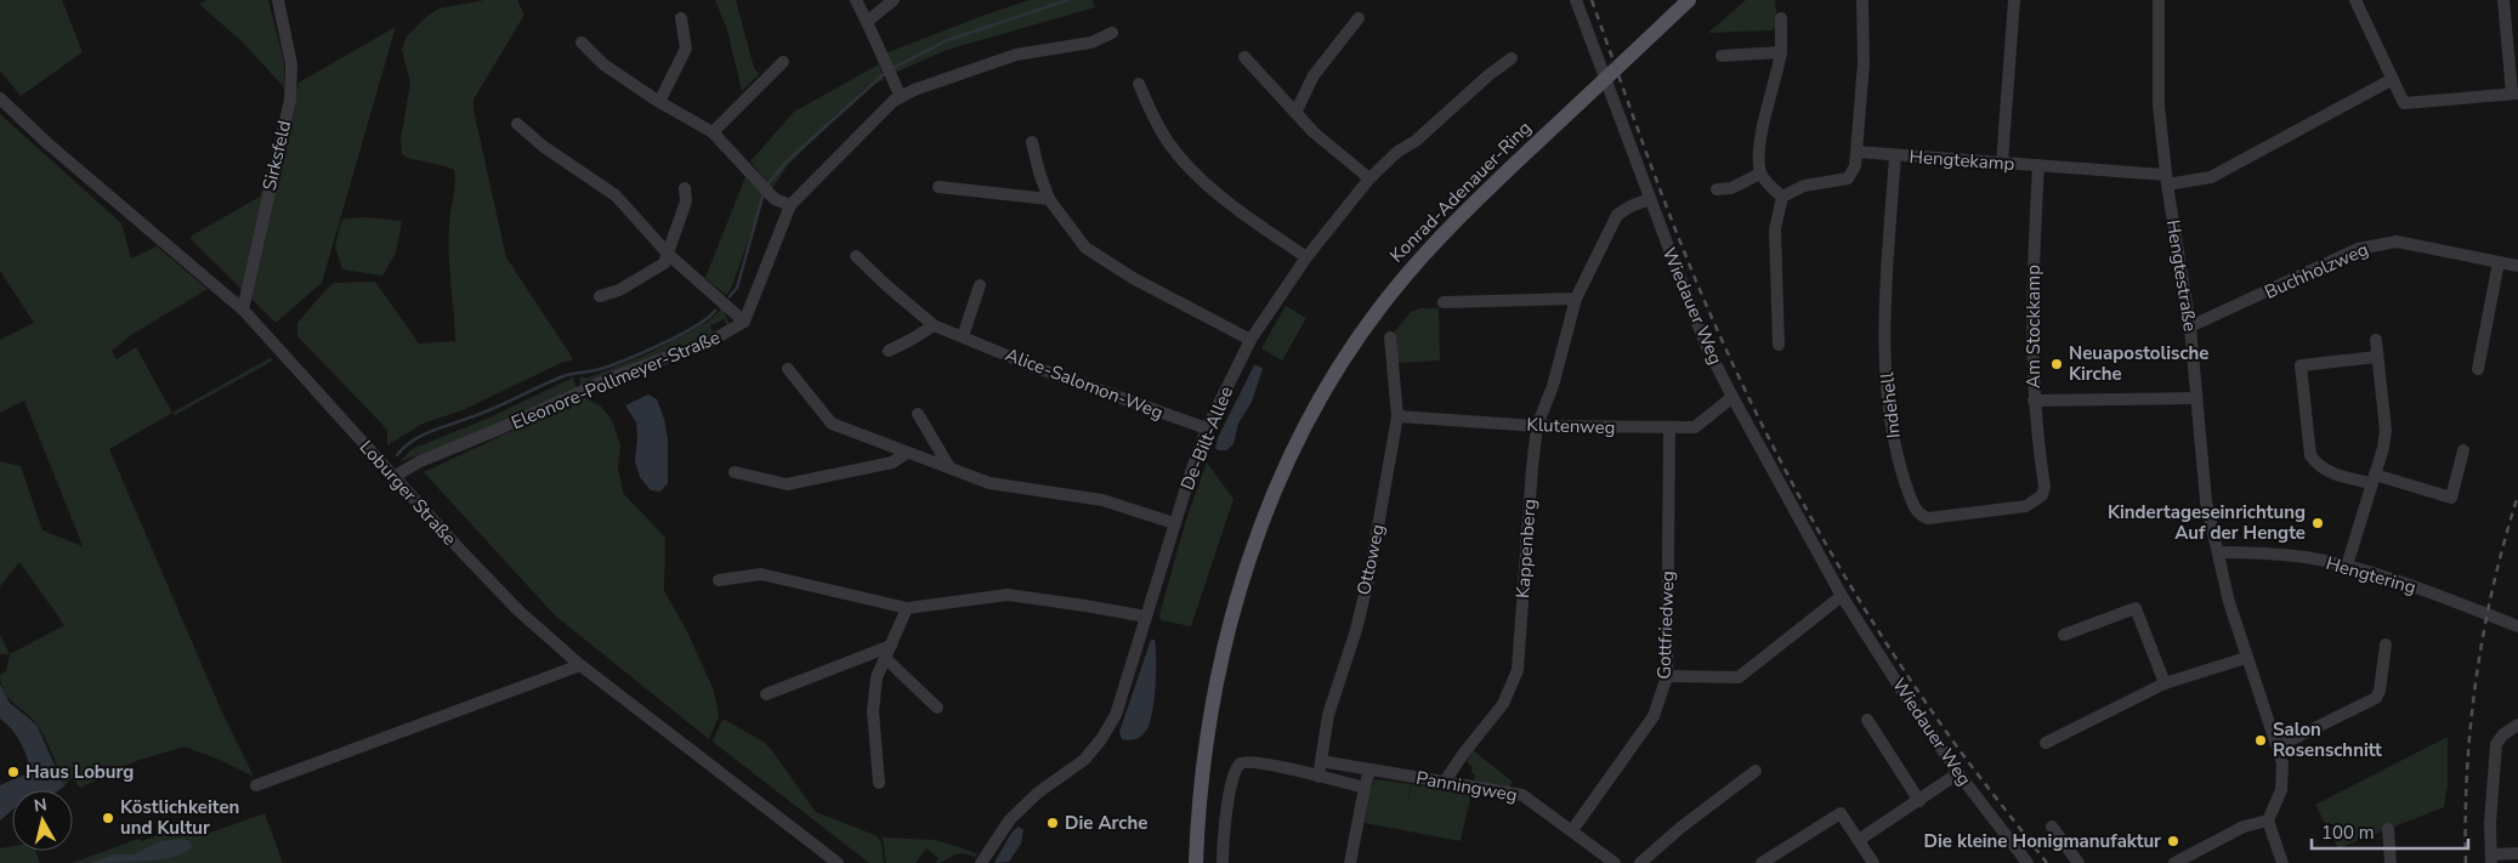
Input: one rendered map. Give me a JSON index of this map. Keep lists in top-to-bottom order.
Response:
{
  "streets": {
    "main road": ["Konrad-Adenauer-Ring"],
    "street": [
      "Sirksfeld",
      "Hengtekamp",
      "Buchholzweg",
      "Hengtestraße",
      "Wiedauer Weg",
      "Am Stockkamp",
      "Eleonore-Pollmeyer-Straße",
      "Alice-Salomon-Weg",
      "Indehell",
      "Klutenweg",
      "De-Bilt-Allee",
      "Loburger Straße",
      "Kappenberg",
      "Ottoweg",
      "Hengtering",
      "Gottfriedweg",
      "Panningweg"
    ]
  },
  "crossings": [
    ["Sirksfeld", "Loburger Straße"],
    ["Hengtekamp", "Hengtestraße"],
    ["Hengtekamp", "Am Stockkamp"],
    ["Hengtekamp", "Indehell"],
    ["Buchholzweg", "Hengtestraße"],
    ["Hengtestraße", "Hengtering"],
    ["Wiedauer Weg", "Klutenweg"],
    ["Wiedauer Weg", "Kappenberg"],
    ["Am Stockkamp", "Indehell"],
    ["Eleonore-Pollmeyer-Straße", "Loburger Straße"],
    ["Alice-Salomon-Weg", "De-Bilt-Allee"],
    ["Klutenweg", "Kappenberg"],
    ["Klutenweg", "Ottoweg"],
    ["Klutenweg", "Gottfriedweg"],
    ["Kappenberg", "Panningweg"],
    ["Ottoweg", "Panningweg"],
    ["Gottfriedweg", "Panningweg"]
  ],
  "places": [
    "Neuapostolische Kirche",
    "Kindertageseinrichtung Auf der Hengte",
    "Salon Rosenschnitt",
    "Haus Loburg",
    "Köstlichkeiten und Kultur",
    "Die Arche",
    "Die kleine Honigmanufaktur"
  ],
  "scale_bar": "100 m",
  "north": "top"
}
